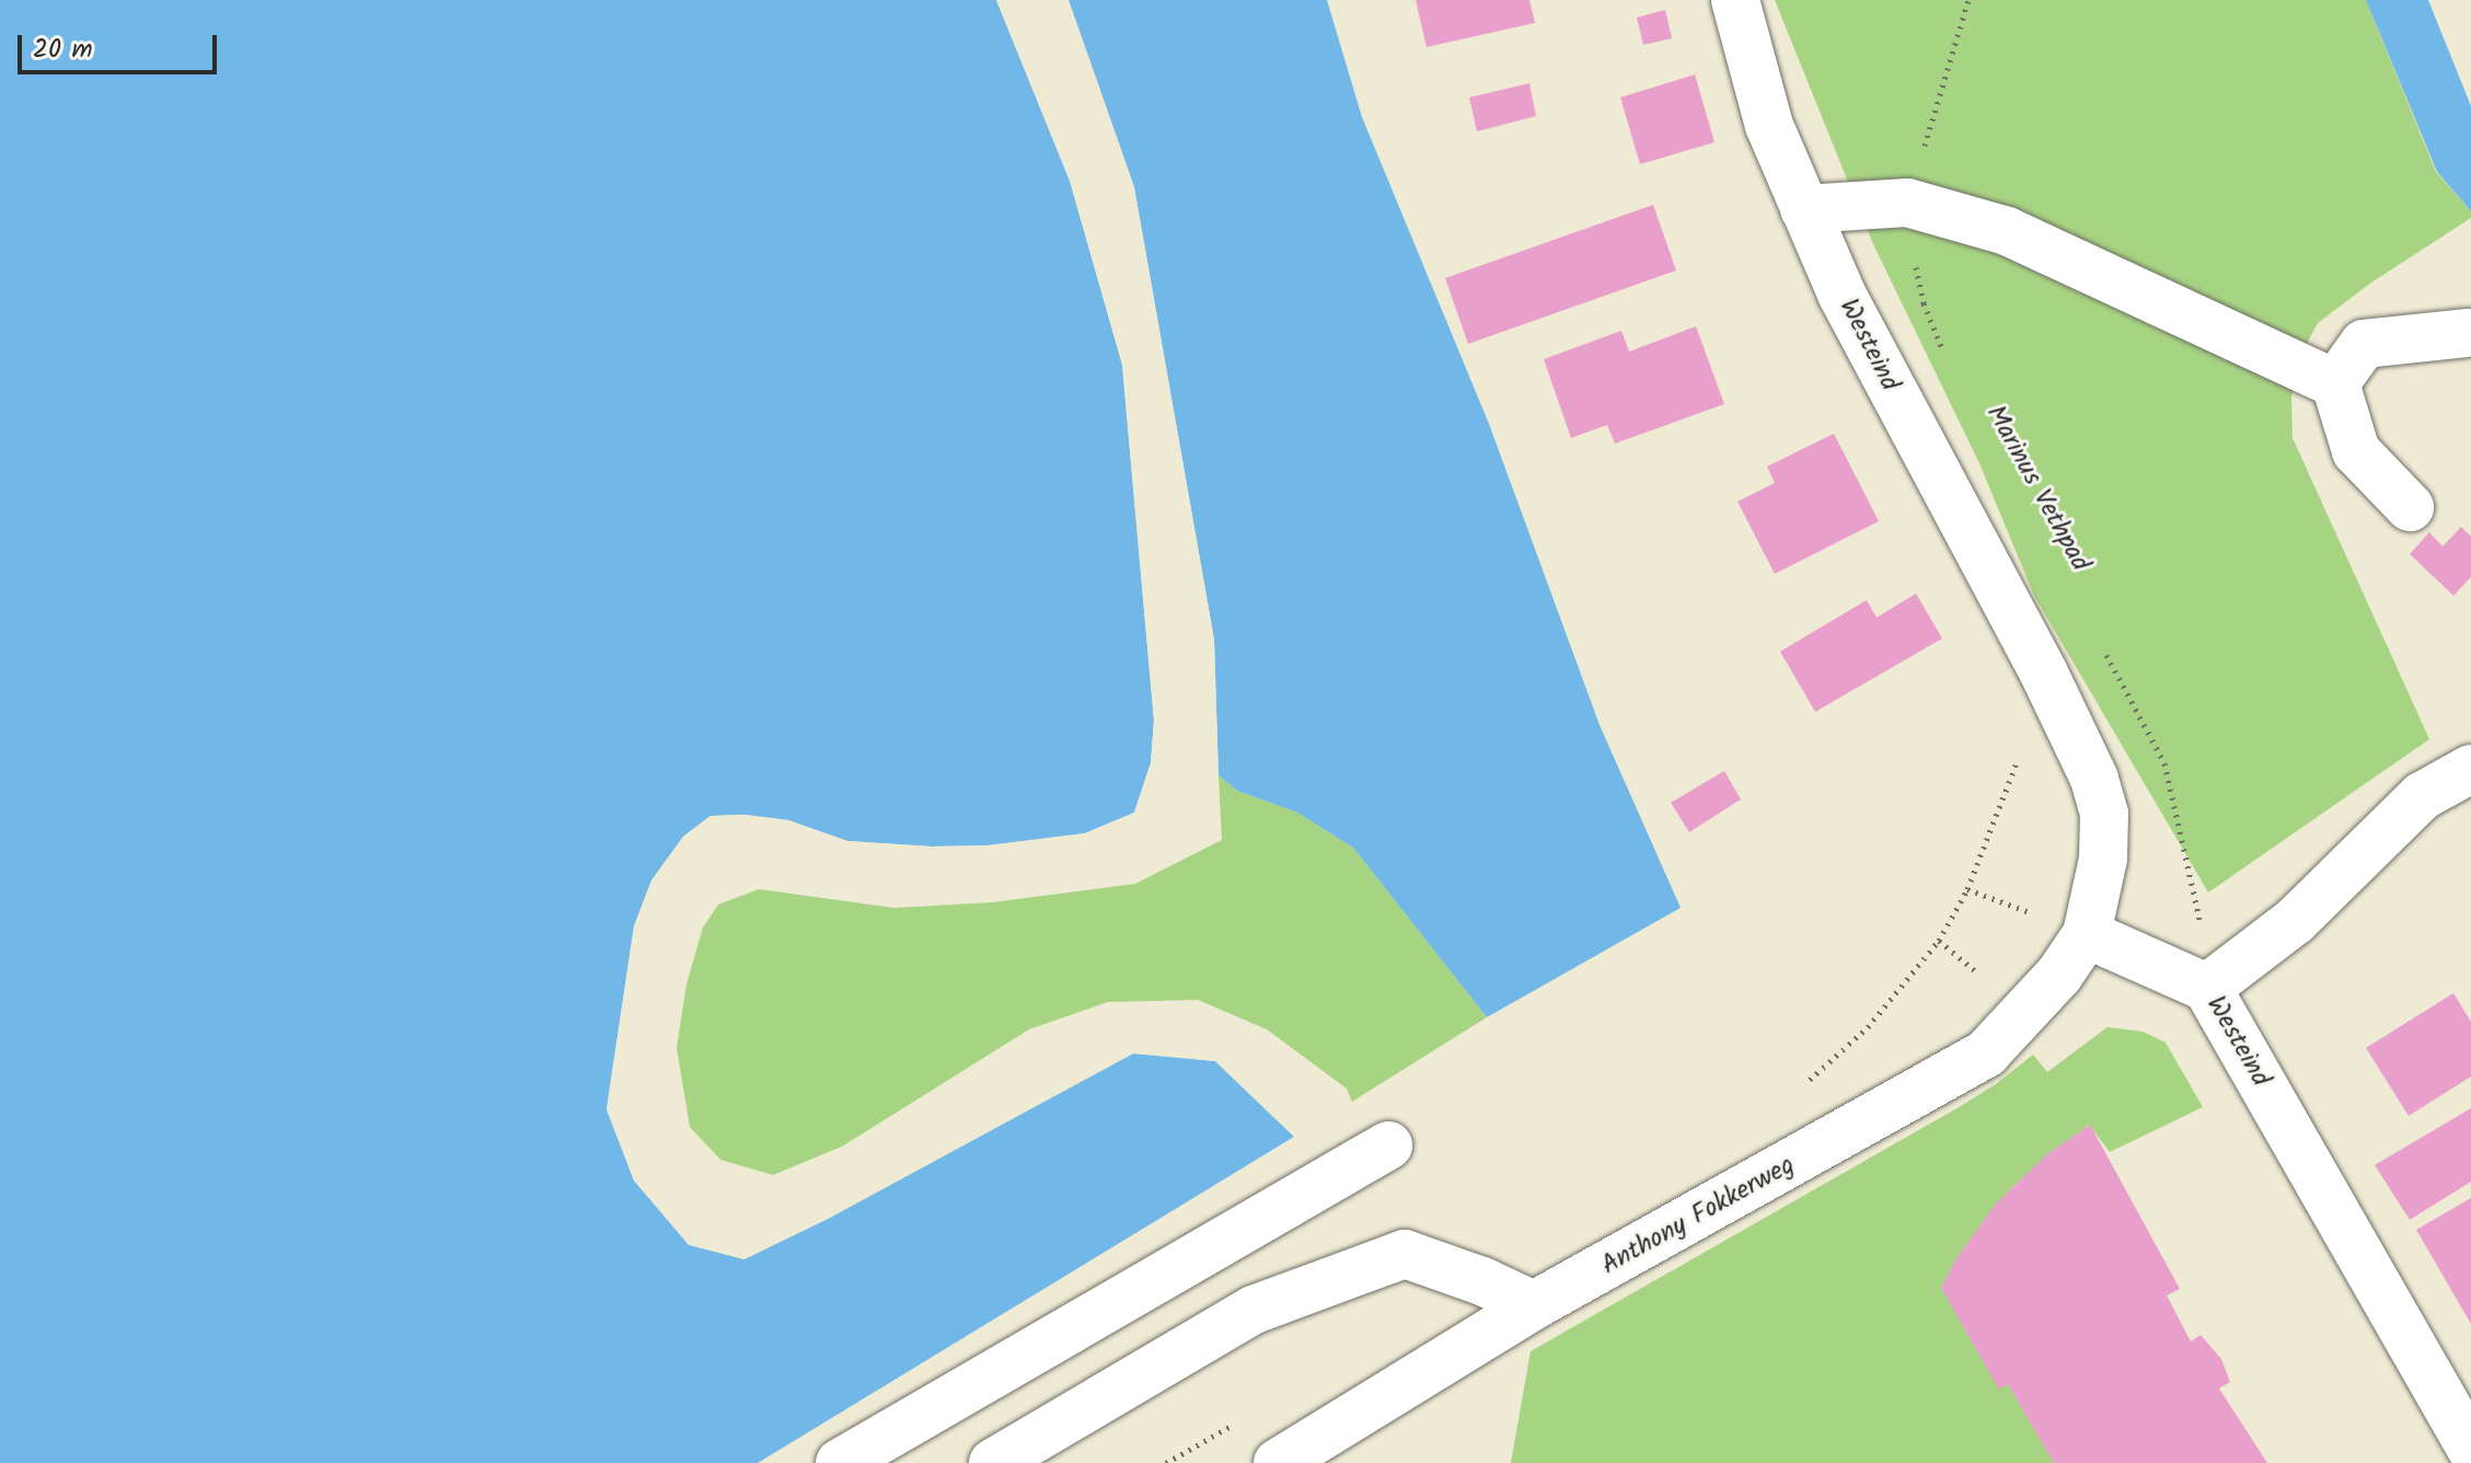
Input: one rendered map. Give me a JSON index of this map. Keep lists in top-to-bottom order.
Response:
{
  "streets": {
    "street": ["Westeind", "Anthony Fokkerweg"]
  },
  "crossings": [
    ["Westeind", "Anthony Fokkerweg"]
  ],
  "scale_bar": "20 m"
}
